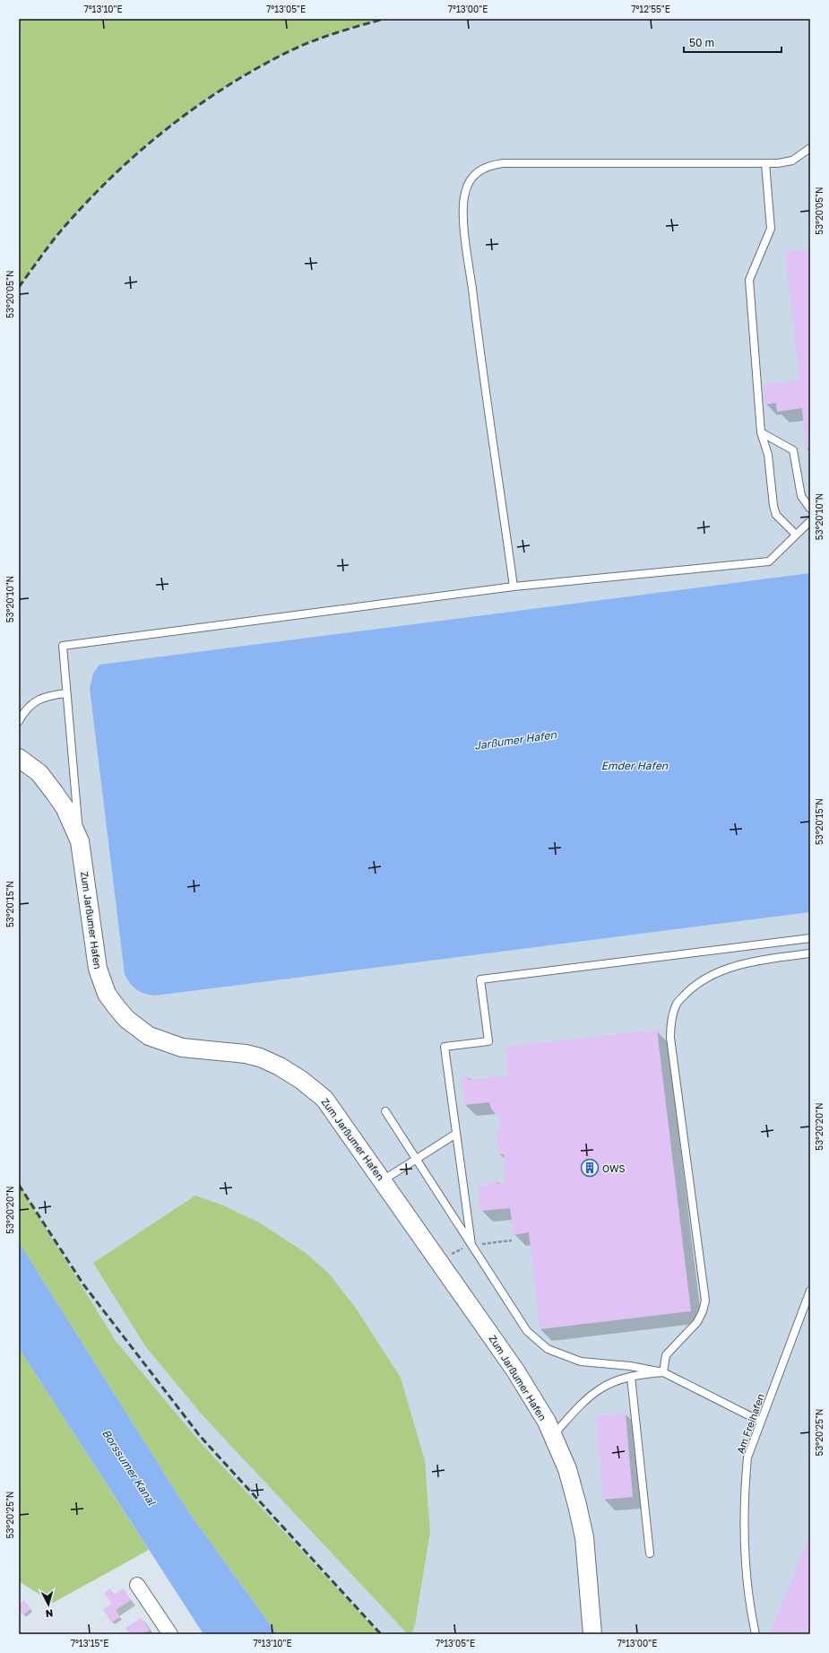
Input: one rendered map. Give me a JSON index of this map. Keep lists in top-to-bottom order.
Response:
{
  "streets": {
    "street": ["Zum Jarßumer Hafen"],
    "lane": ["Am Freihafen"]
  },
  "water": ["Jarßumer Hafen", "Emder Hafen", "Borssumer Kanal"],
  "places": {
    "building": ["OWS"]
  },
  "scale_bar": "50 m",
  "north": "bottom",
  "coordinates": [
    "7°13'10\"E",
    "7°13'05\"E",
    "7°13'00\"E",
    "7°12'55\"E",
    "53°20'05\"N",
    "53°20'10\"N",
    "53°20'15\"N",
    "53°20'20\"N",
    "53°20'25\"N",
    "7°13'15\"E"
  ]
}
